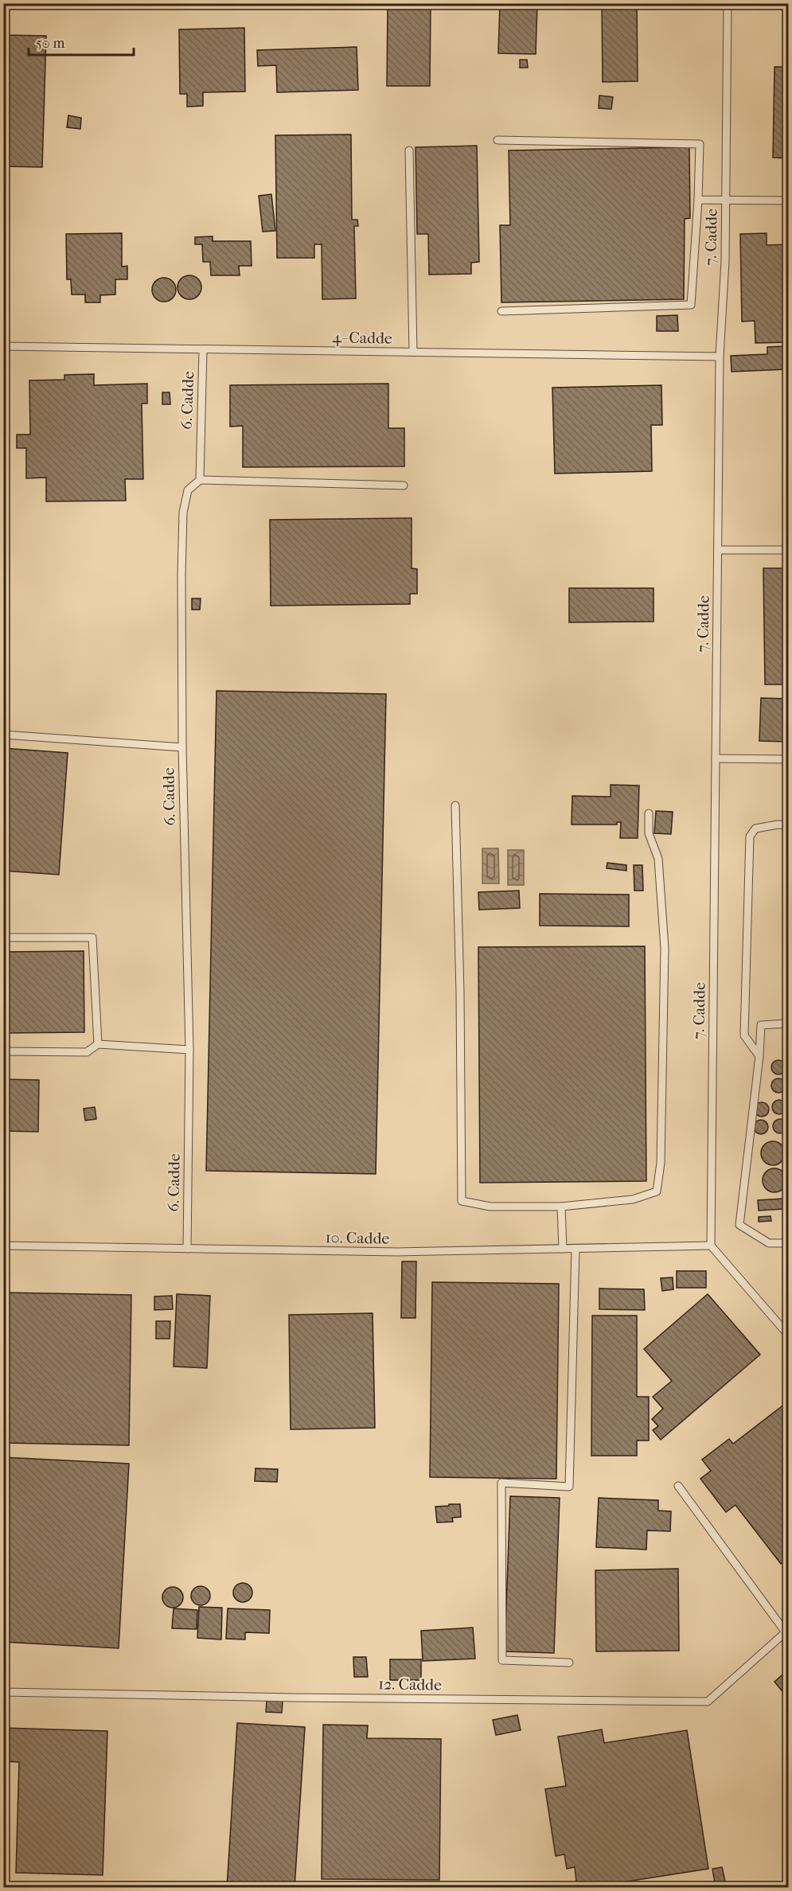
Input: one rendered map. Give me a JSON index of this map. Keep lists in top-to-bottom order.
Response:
{
  "streets": {
    "lane": [
      "7. Cadde",
      "4- Cadde",
      "6. Cadde",
      "10. Cadde",
      "12. Cadde"
    ]
  },
  "crossings": [
    ["7. Cadde", "4- Cadde"],
    ["7. Cadde", "10. Cadde"],
    ["4- Cadde", "6. Cadde"],
    ["6. Cadde", "10. Cadde"]
  ],
  "scale_bar": "50 m"
}
